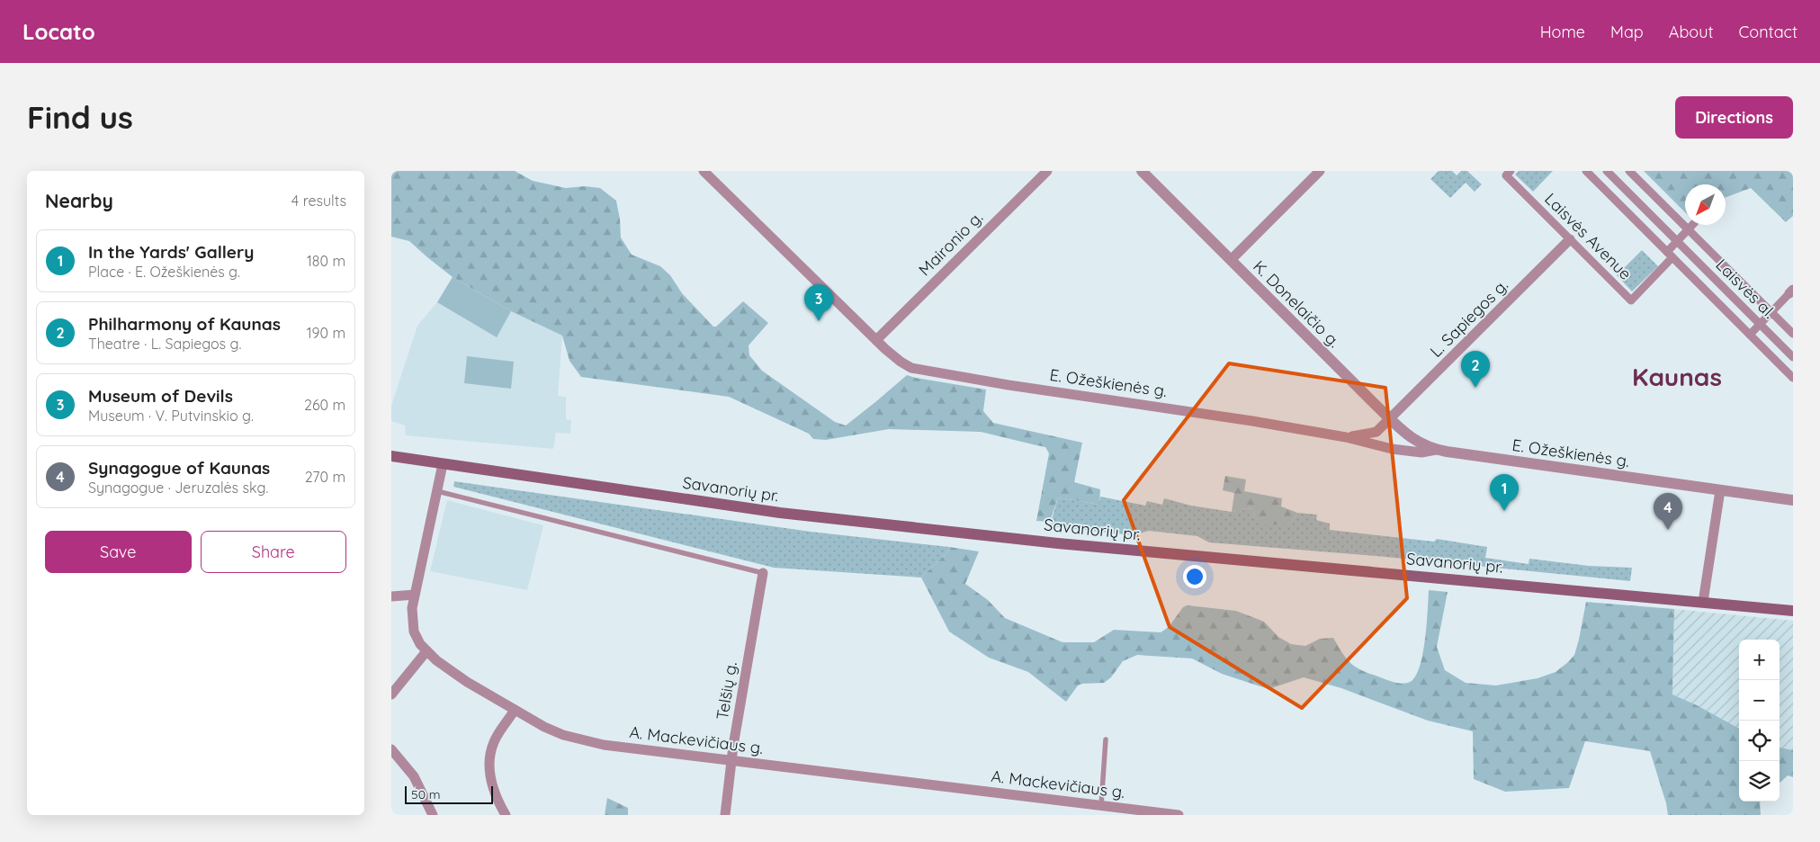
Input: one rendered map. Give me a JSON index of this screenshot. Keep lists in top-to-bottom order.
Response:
{
  "streets": {
    "main road": ["Savanorių pr."],
    "street": [
      "Laisvės Avenue",
      "Maironio g.",
      "Laisvės al.",
      "K. Donelaičio g.",
      "L. Sapiegos g.",
      "E. Ožeškienės g.",
      "Telšių g.",
      "A. Mackevičiaus g."
    ]
  },
  "crossings": [
    ["Laisvės Avenue", "L. Sapiegos g."],
    ["Maironio g.", "E. Ožeškienės g."],
    ["K. Donelaičio g.", "L. Sapiegos g."],
    ["K. Donelaičio g.", "E. Ožeškienės g."],
    ["L. Sapiegos g.", "E. Ožeškienės g."],
    ["Savanorių pr.", "A. Mackevičiaus g."],
    ["Telšių g.", "A. Mackevičiaus g."]
  ],
  "districts": ["Kaunas"],
  "scale_bar": "50 m",
  "north": "bottom left",
  "page": {
    "header": "Locato",
    "nav": [
      "Home",
      "Map",
      "About",
      "Contact"
    ],
    "buttons": [
      "Directions",
      ["Save", "Share"]
    ],
    "title": "Find us",
    "heading": ["Nearby", "4 results"],
    "list": [
      {
        "mark": "1",
        "name": "In the Yards' Gallery",
        "note": "Place · E. Ožeškienės g.",
        "value": "180 m"
      },
      {
        "mark": "2",
        "name": "Philharmony of Kaunas",
        "note": "Theatre · L. Sapiegos g.",
        "value": "190 m"
      },
      {
        "mark": "3",
        "name": "Museum of Devils",
        "note": "Museum · V. Putvinskio g.",
        "value": "260 m"
      },
      {
        "mark": "4",
        "name": "Synagogue of Kaunas",
        "note": "Synagogue · Jeruzalės skg.",
        "value": "270 m"
      }
    ],
    "pins": [
      "3",
      "2",
      "1",
      "4"
    ],
    "map_buttons": ["+", "−"],
    "scale": "50 m"
  }
}
